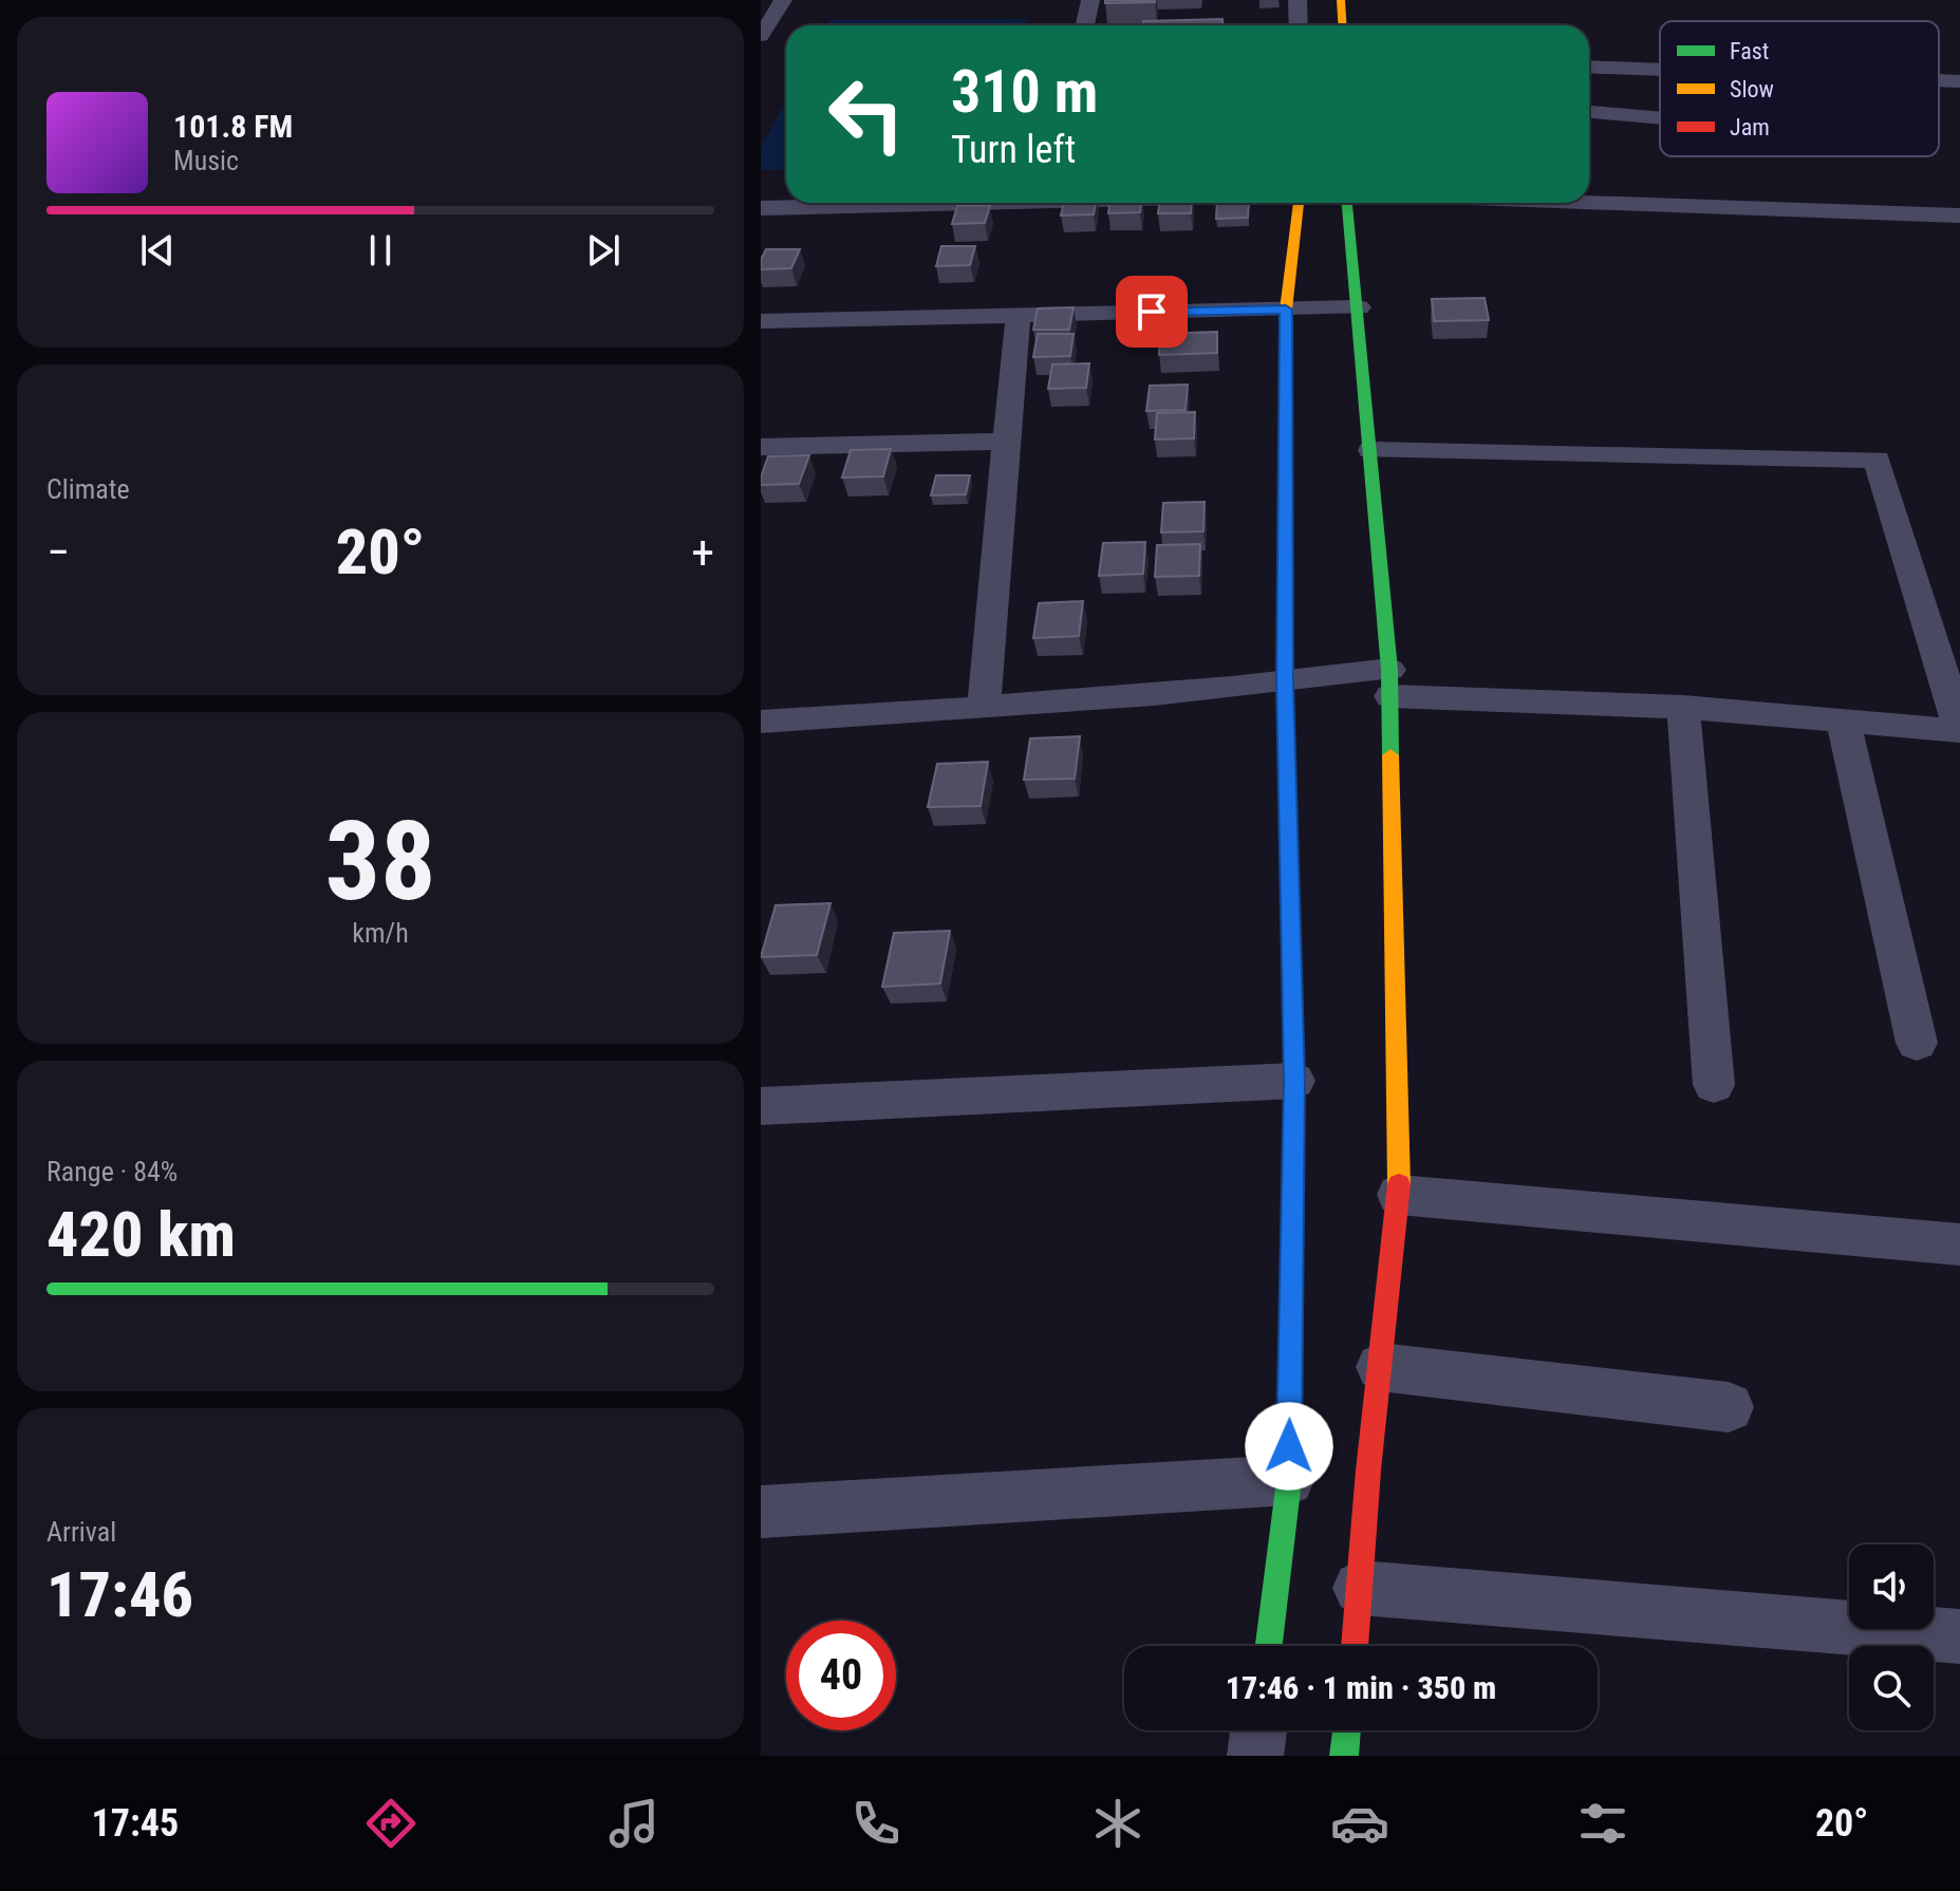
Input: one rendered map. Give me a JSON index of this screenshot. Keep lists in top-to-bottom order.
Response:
{
  "legend": ["Fast", "Slow", "Jam"],
  "page": {
    "turn": ["310 m", "Turn left"],
    "song": ["101.8 FM", "Music"],
    "tile": [
      "Climate",
      ["38", "km/h"],
      ["Range · 84%", "420 km"],
      ["Arrival", "17:46"]
    ],
    "heat": ["−", "20°", "+"],
    "limit": "40",
    "trip": "17:46 · 1 min · 350 m",
    "tabs": ["17:45", "20°"]
  }
}
